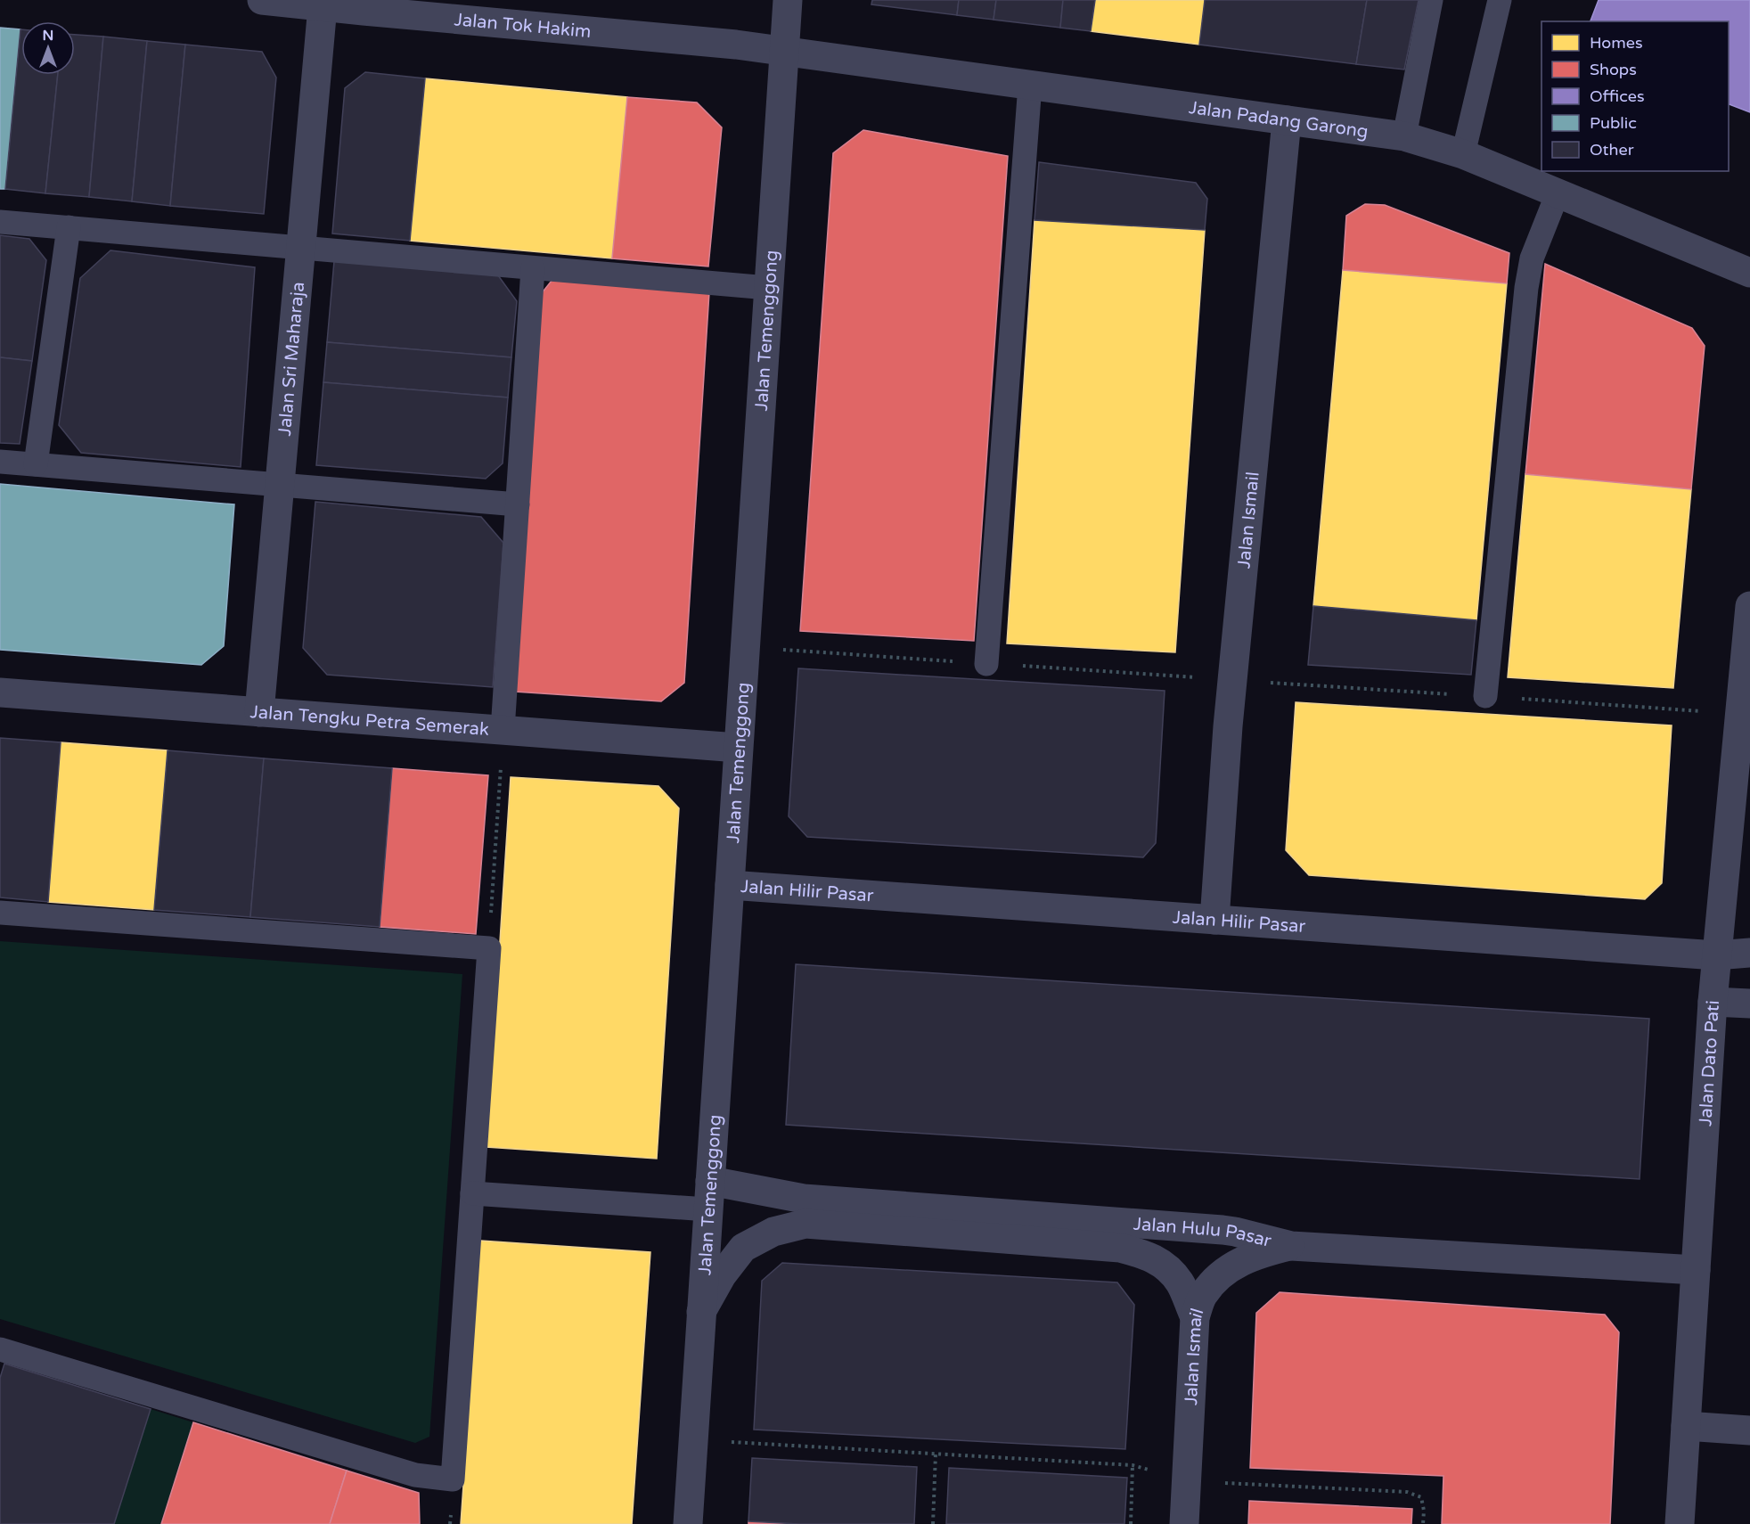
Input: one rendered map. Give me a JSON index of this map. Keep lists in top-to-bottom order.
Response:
{
  "streets": {
    "street": [
      "Jalan Tok Hakim",
      "Jalan Padang Garong",
      "Jalan Temenggong",
      "Jalan Sri Maharaja",
      "Jalan Ismail",
      "Jalan Tengku Petra Semerak",
      "Jalan Hilir Pasar",
      "Jalan Dato Pati",
      "Jalan Hulu Pasar"
    ]
  },
  "crossings": [
    ["Jalan Tok Hakim", "Jalan Padang Garong"],
    ["Jalan Tok Hakim", "Jalan Temenggong"],
    ["Jalan Tok Hakim", "Jalan Sri Maharaja"],
    ["Jalan Padang Garong", "Jalan Temenggong"],
    ["Jalan Padang Garong", "Jalan Ismail"],
    ["Jalan Temenggong", "Jalan Tengku Petra Semerak"],
    ["Jalan Temenggong", "Jalan Hilir Pasar"],
    ["Jalan Temenggong", "Jalan Hulu Pasar"],
    ["Jalan Sri Maharaja", "Jalan Tengku Petra Semerak"],
    ["Jalan Ismail", "Jalan Hilir Pasar"],
    ["Jalan Ismail", "Jalan Hulu Pasar"],
    ["Jalan Hilir Pasar", "Jalan Dato Pati"],
    ["Jalan Dato Pati", "Jalan Hulu Pasar"]
  ],
  "legend": [
    "Homes",
    "Shops",
    "Offices",
    "Public",
    "Other"
  ],
  "north": "top"
}
